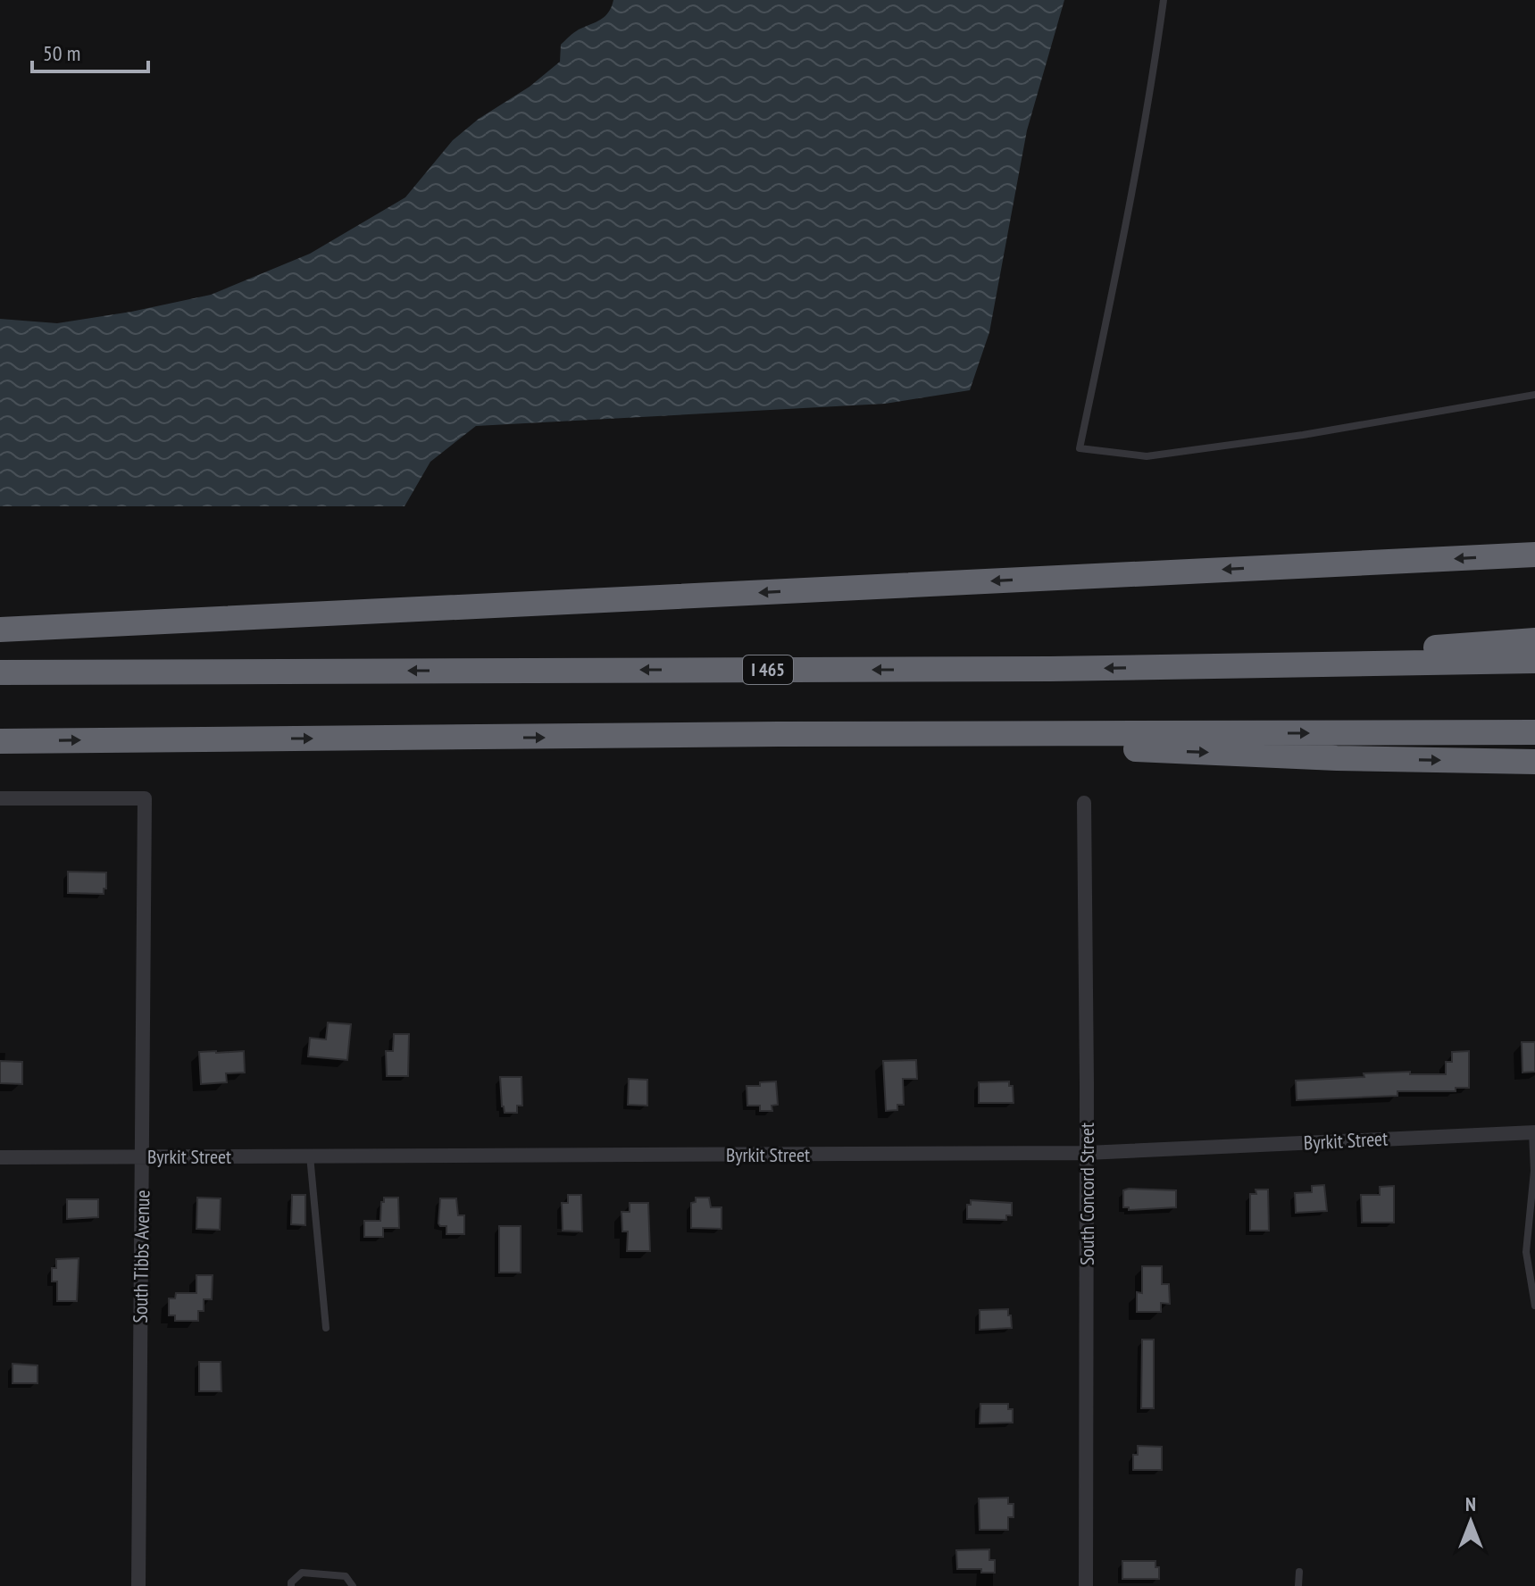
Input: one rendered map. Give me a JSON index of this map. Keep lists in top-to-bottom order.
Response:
{
  "streets": {
    "highway": ["I 465"],
    "street": ["Byrkit Street", "South Concord Street", "South Tibbs Avenue"]
  },
  "crossings": [
    ["Byrkit Street", "South Concord Street"],
    ["Byrkit Street", "South Tibbs Avenue"]
  ],
  "scale_bar": "50 m",
  "north": "top"
}
